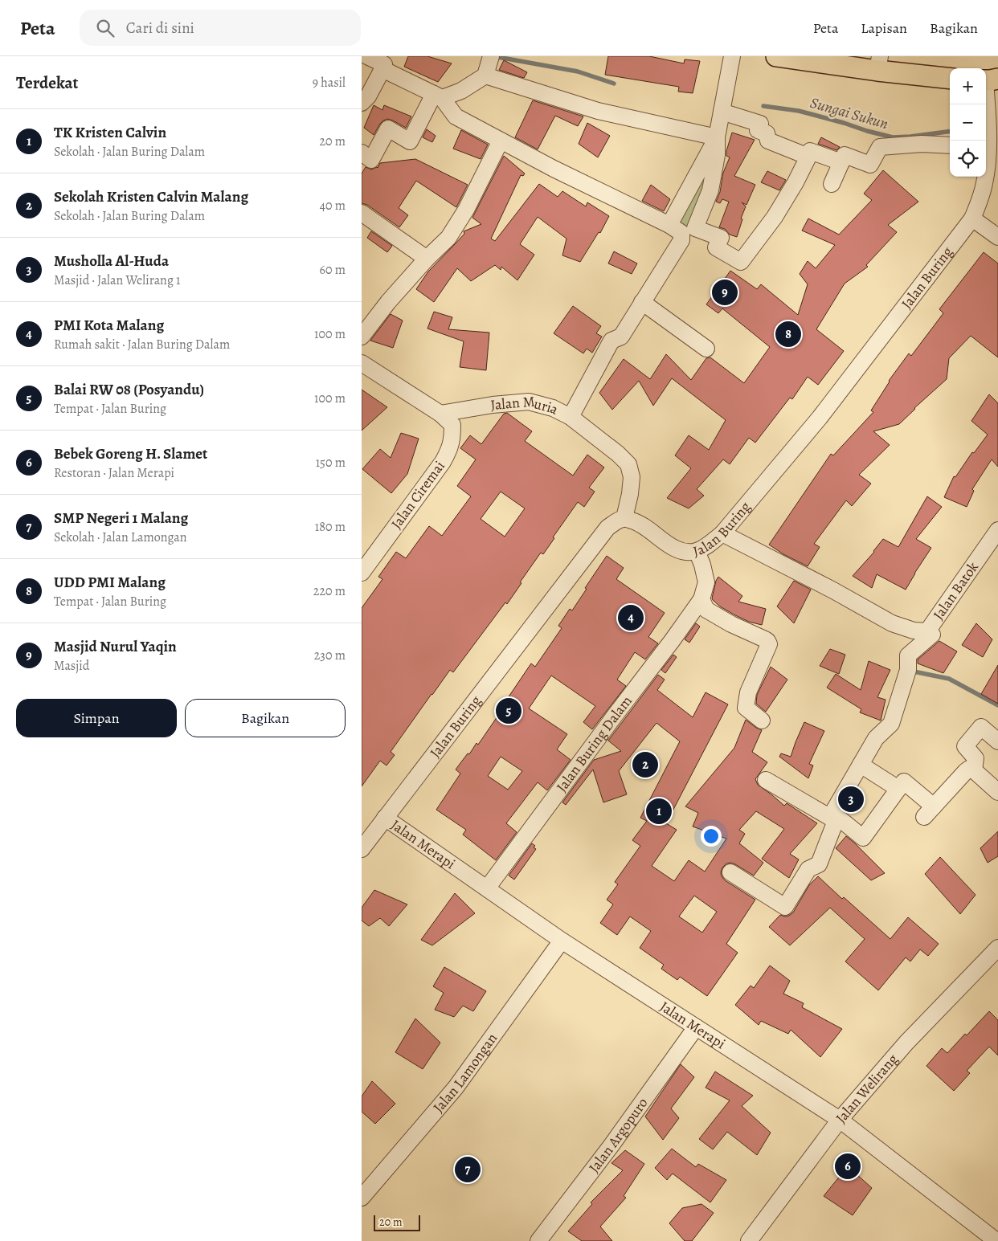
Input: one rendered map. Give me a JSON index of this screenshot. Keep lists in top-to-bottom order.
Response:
{
  "streets": {
    "street": [
      "Jalan Buring",
      "Jalan Muria",
      "Jalan Ciremai",
      "Jalan Batok",
      "Jalan Buring Dalam",
      "Jalan Merapi",
      "Jalan Lamongan",
      "Jalan Welirang",
      "Jalan Argopuro"
    ]
  },
  "crossings": [
    ["Jalan Buring", "Jalan Muria"],
    ["Jalan Buring", "Jalan Merapi"],
    ["Jalan Muria", "Jalan Ciremai"],
    ["Jalan Buring Dalam", "Jalan Merapi"],
    ["Jalan Merapi", "Jalan Lamongan"],
    ["Jalan Merapi", "Jalan Welirang"],
    ["Jalan Merapi", "Jalan Argopuro"]
  ],
  "water": ["Sungai Sukun"],
  "scale_bar": "20 m",
  "page": {
    "header": "Peta",
    "search": "Cari di sini",
    "nav": ["Peta", "Lapisan", "Bagikan"],
    "heading": ["Terdekat", "9 hasil"],
    "map_buttons": ["+", "−"],
    "list": [
      {
        "mark": "1",
        "name": "TK Kristen Calvin",
        "note": "Sekolah · Jalan Buring Dalam",
        "value": "20 m"
      },
      {
        "mark": "2",
        "name": "Sekolah Kristen Calvin Malang",
        "note": "Sekolah · Jalan Buring Dalam",
        "value": "40 m"
      },
      {
        "mark": "3",
        "name": "Musholla Al-Huda",
        "note": "Masjid · Jalan Welirang 1",
        "value": "60 m"
      },
      {
        "mark": "4",
        "name": "PMI Kota Malang",
        "note": "Rumah sakit · Jalan Buring Dalam",
        "value": "100 m"
      },
      {
        "mark": "5",
        "name": "Balai RW 08 (Posyandu)",
        "note": "Tempat · Jalan Buring",
        "value": "100 m"
      },
      {
        "mark": "6",
        "name": "Bebek Goreng H. Slamet",
        "note": "Restoran · Jalan Merapi",
        "value": "150 m"
      },
      {
        "mark": "7",
        "name": "SMP Negeri 1 Malang",
        "note": "Sekolah · Jalan Lamongan",
        "value": "180 m"
      },
      {
        "mark": "8",
        "name": "UDD PMI Malang",
        "note": "Tempat · Jalan Buring",
        "value": "220 m"
      },
      {
        "mark": "9",
        "name": "Masjid Nurul Yaqin",
        "note": "Masjid",
        "value": "230 m"
      }
    ],
    "pins": [
      "9",
      "8",
      "4",
      "5",
      "2",
      "3",
      "1",
      "6",
      "7"
    ],
    "buttons": ["Simpan", "Bagikan"],
    "scale": "20 m"
  }
}
